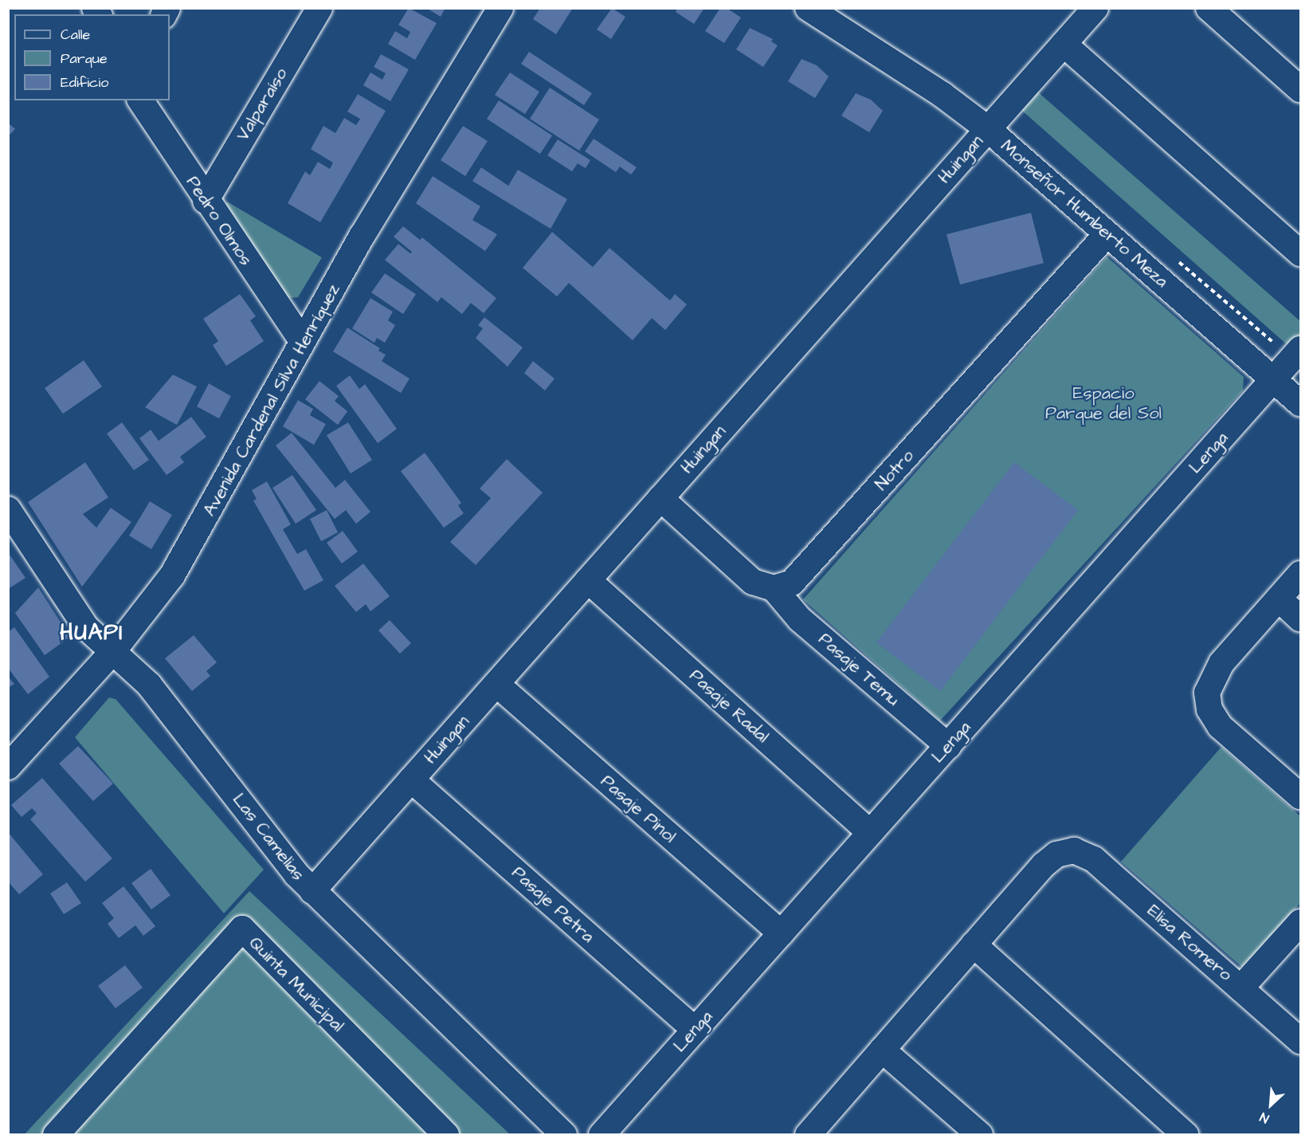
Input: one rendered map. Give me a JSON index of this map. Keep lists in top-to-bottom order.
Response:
{
  "streets": {
    "street": [
      "Valparaíso",
      "Huingan",
      "Monseñor Humberto Meza",
      "Pedro Olmos",
      "Avenida Cardenal Silva Henríquez",
      "Lenga",
      "Notro",
      "Pasaje Temu",
      "Pasaje Radal",
      "Pasaje Pinol",
      "Las Camelias",
      "Pasaje Petra",
      "Elisa Romero",
      "Quinta Municipal"
    ]
  },
  "crossings": [
    ["Valparaíso", "Pedro Olmos"],
    ["Huingan", "Monseñor Humberto Meza"],
    ["Huingan", "Pasaje Radal"],
    ["Huingan", "Pasaje Pinol"],
    ["Huingan", "Las Camelias"],
    ["Huingan", "Pasaje Petra"],
    ["Monseñor Humberto Meza", "Lenga"],
    ["Monseñor Humberto Meza", "Notro"],
    ["Pedro Olmos", "Avenida Cardenal Silva Henríquez"],
    ["Avenida Cardenal Silva Henríquez", "Las Camelias"],
    ["Lenga", "Pasaje Temu"],
    ["Lenga", "Pasaje Radal"],
    ["Lenga", "Pasaje Pinol"],
    ["Lenga", "Pasaje Petra"],
    ["Notro", "Pasaje Temu"]
  ],
  "districts": ["HUAPI"],
  "parks": ["Espacio Parque del Sol"],
  "legend": ["Calle", "Parque", "Edificio"],
  "north": "bottom left"
}
